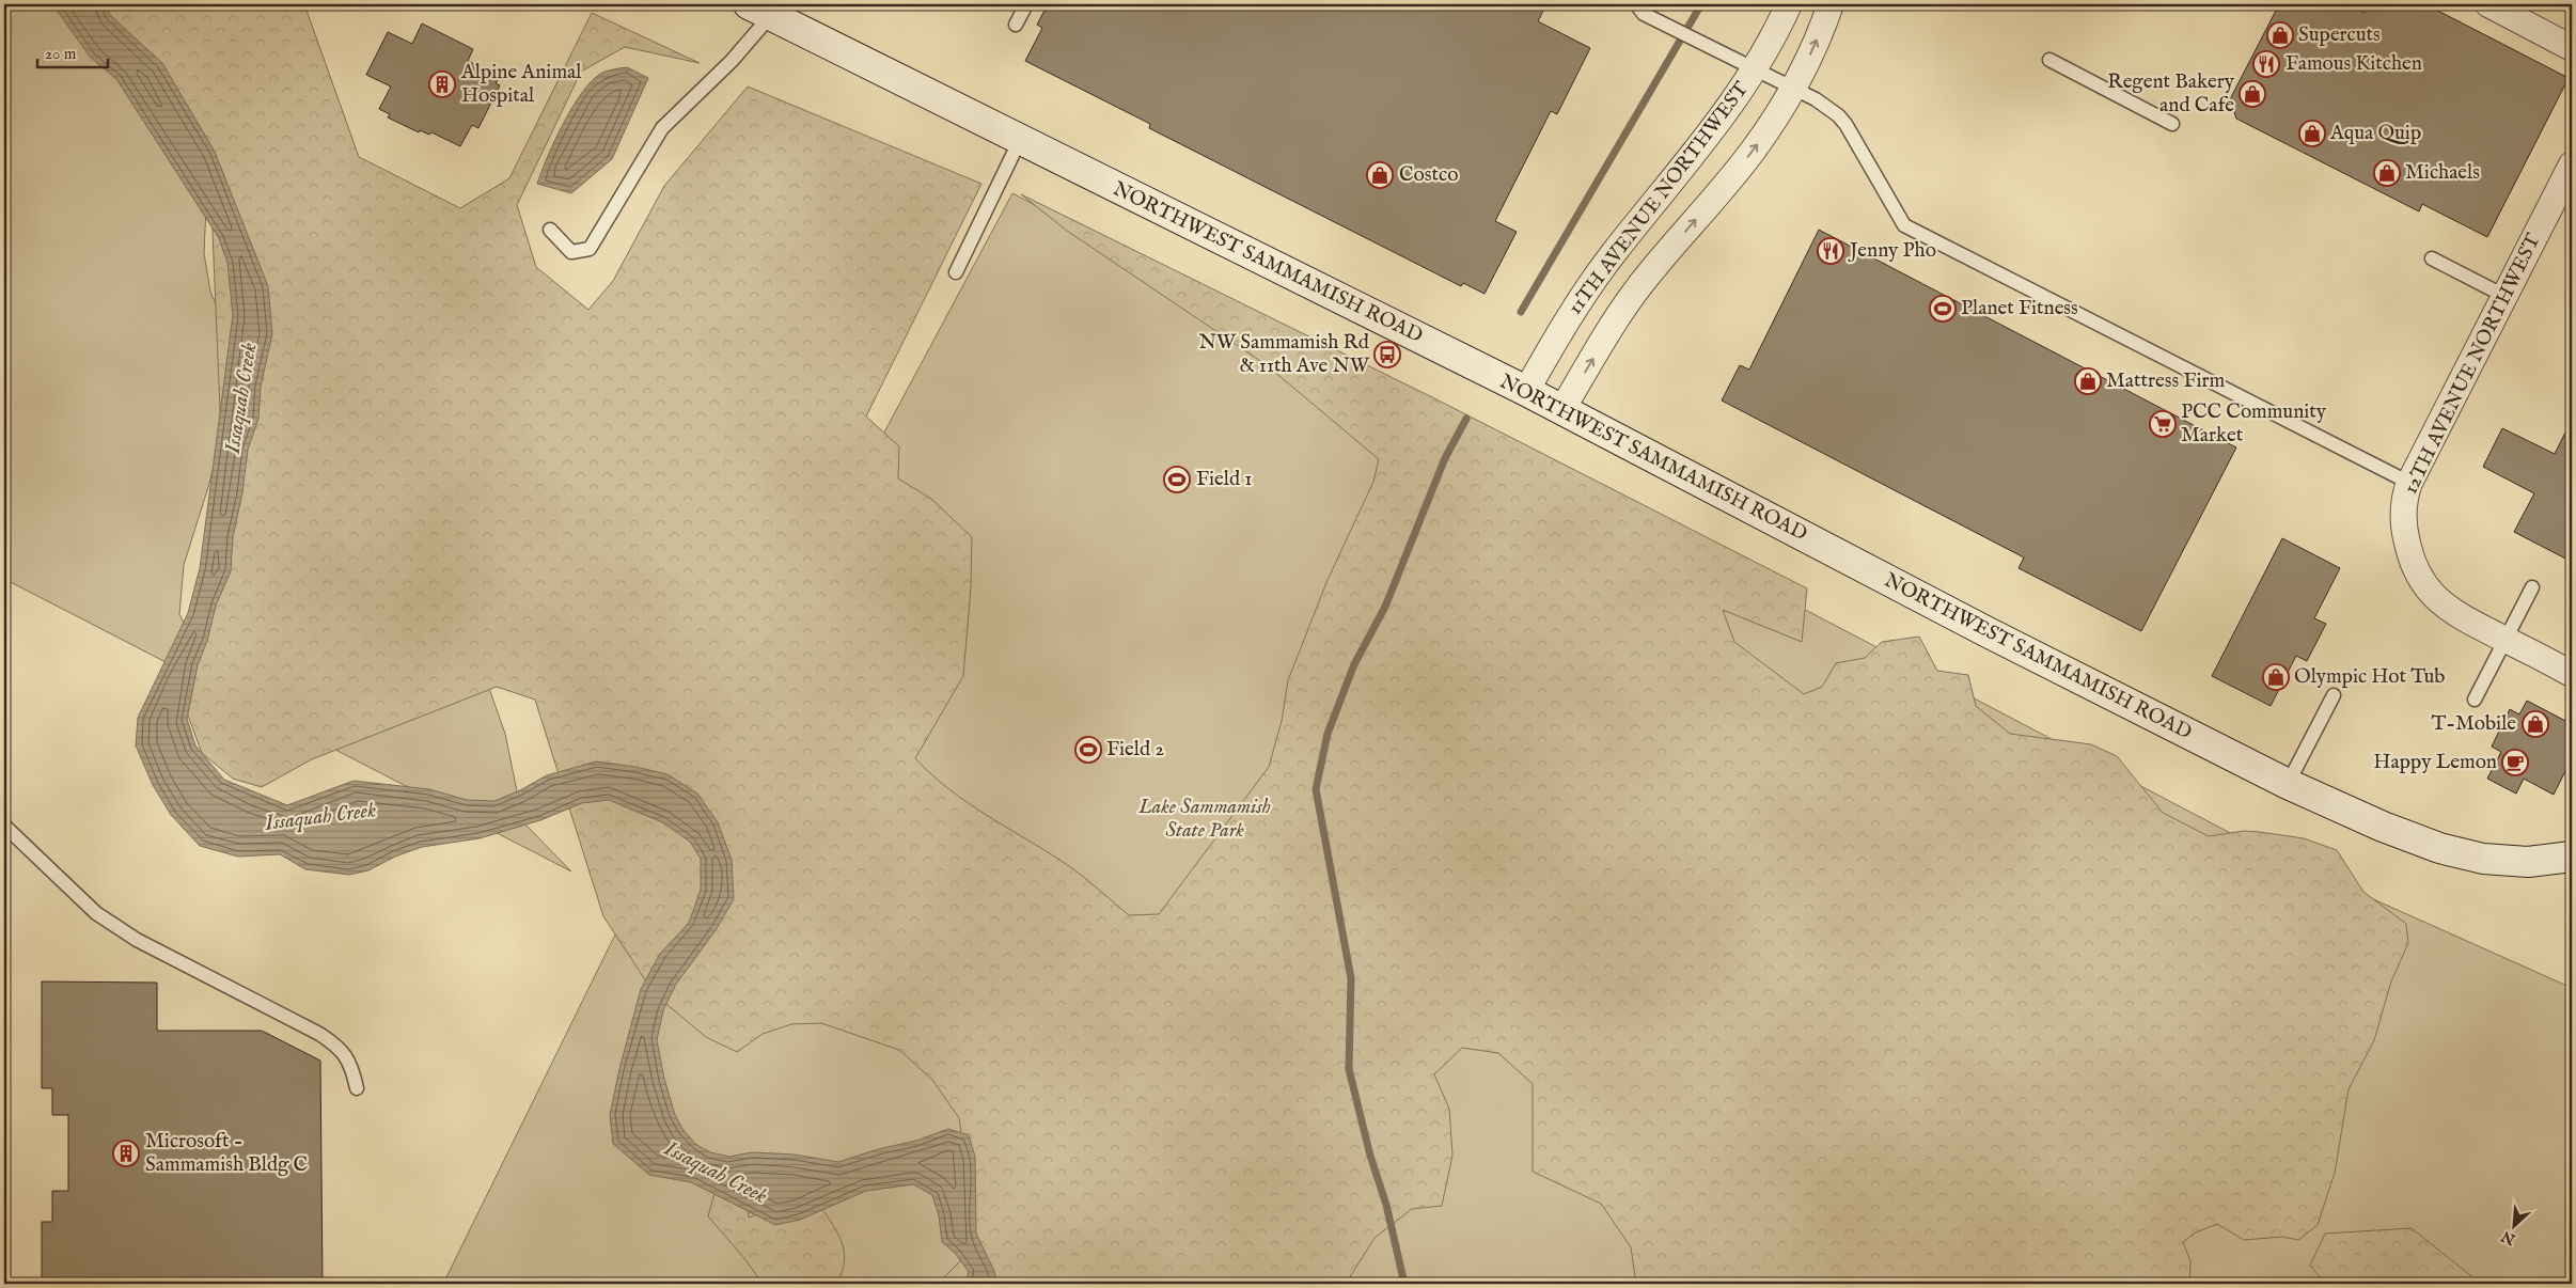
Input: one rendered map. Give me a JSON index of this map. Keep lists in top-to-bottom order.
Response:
{
  "streets": {
    "main road": ["NORTHWEST SAMMAMISH ROAD"],
    "street": ["11TH AVENUE NORTHWEST", "12TH AVENUE NORTHWEST"]
  },
  "crossings": [
    ["11TH AVENUE NORTHWEST", "NORTHWEST SAMMAMISH ROAD"]
  ],
  "water": ["Issaquah Creek"],
  "parks": ["Lake Sammamish State Park"],
  "places": {
    "shop": [
      "Supercuts",
      "Regent Bakery and Cafe",
      "Aqua Quip",
      "Michaels",
      "Costco",
      "Mattress Firm",
      "Olympic Hot Tub",
      "T-Mobile"
    ],
    "restaurant": ["Famous Kitchen", "Jenny Pho"],
    "building": ["Alpine Animal Hospital", "Microsoft - Sammamish Bldg C"],
    "sports": ["Planet Fitness", "Field 1", "Field 2"],
    "bus stop": ["NW Sammamish Rd & 11th Ave NW"],
    "supermarket": ["PCC Community Market"],
    "cafe": ["Happy Lemon"]
  },
  "scale_bar": "20 m",
  "north": "bottom left"
}
